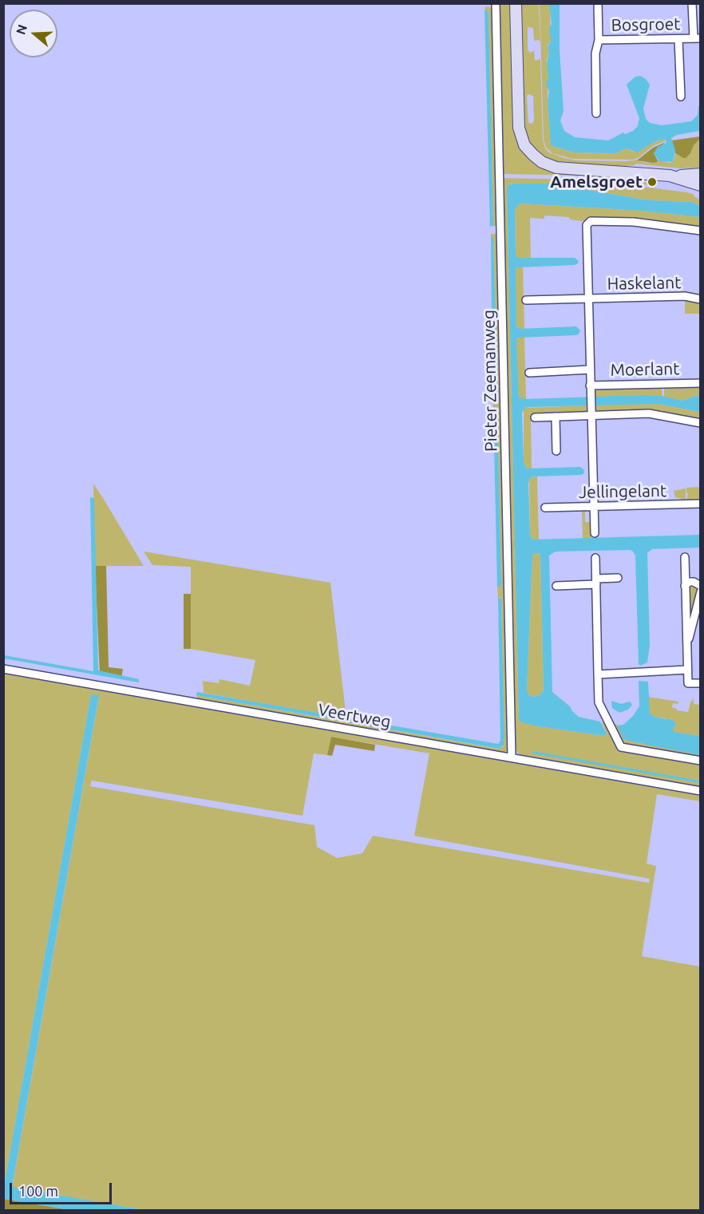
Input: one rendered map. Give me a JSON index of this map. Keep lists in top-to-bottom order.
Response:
{
  "streets": {
    "street": [
      "Bosgroet",
      "Haskelant",
      "Moerlant",
      "Pieter Zeemanweg",
      "Jellingelant",
      "Veertweg"
    ]
  },
  "crossings": [
    ["Pieter Zeemanweg", "Veertweg"]
  ],
  "places": ["Amelsgroet"],
  "scale_bar": "100 m",
  "north": "left"
}
